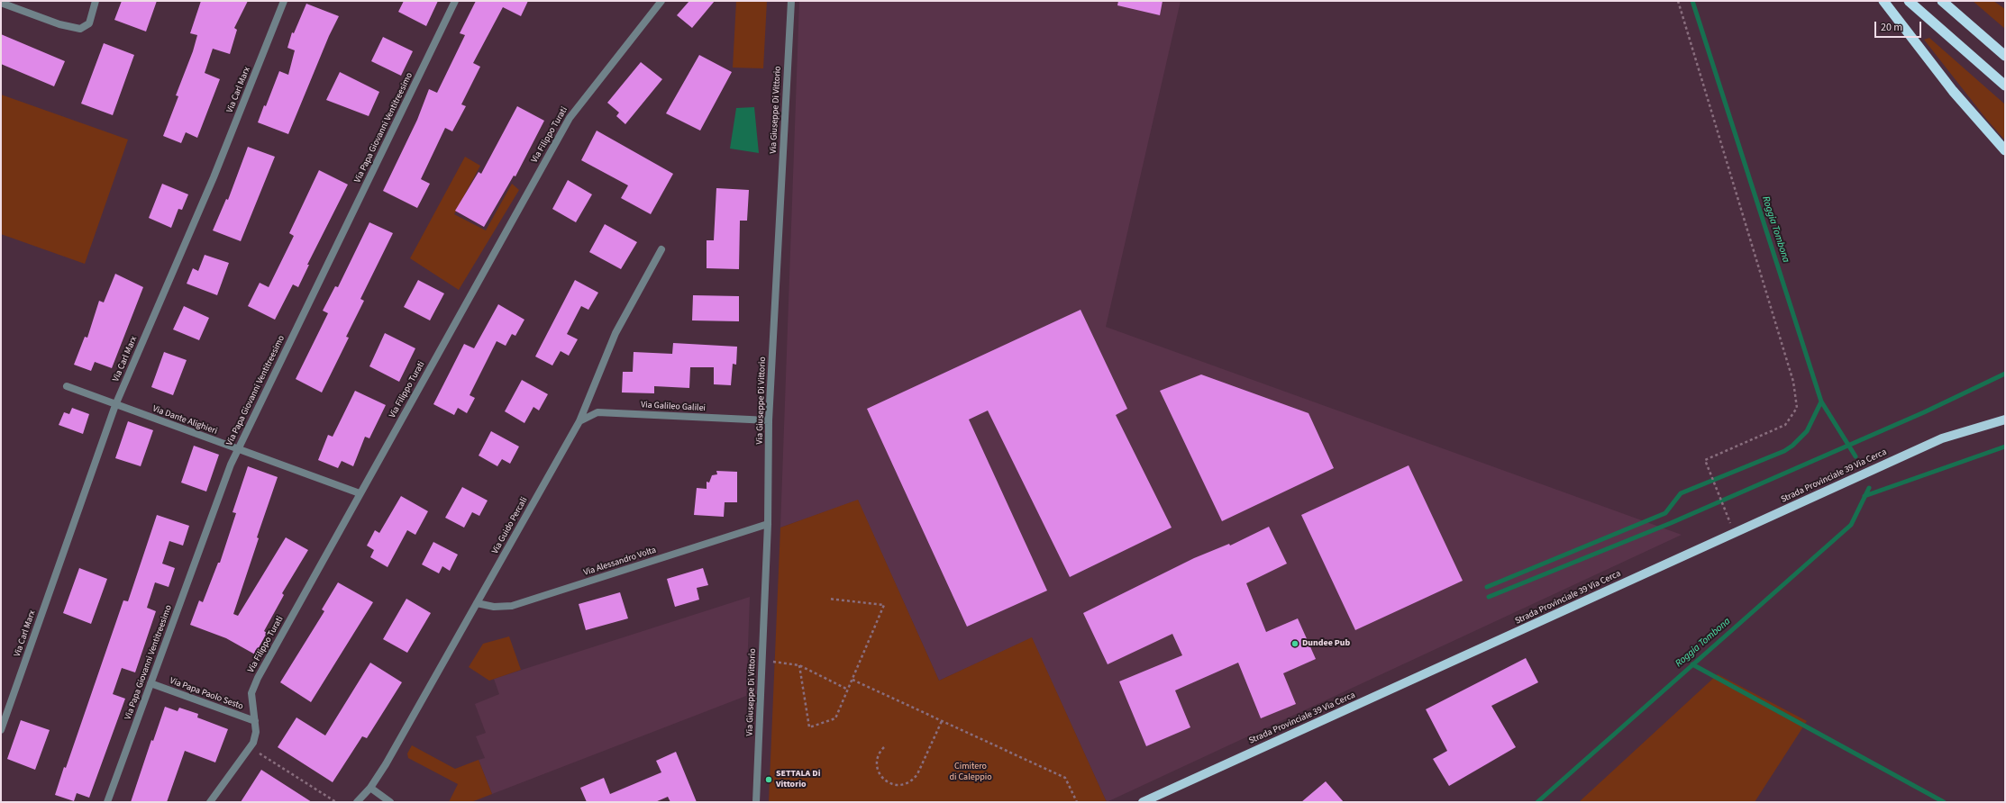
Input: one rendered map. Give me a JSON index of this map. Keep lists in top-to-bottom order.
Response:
{
  "streets": {
    "main road": ["Strada Provinciale 39 Via Cerca"],
    "street": [
      "Via Carl Marx",
      "Via Giuseppe Di Vittorio",
      "Via Papa Giovanni Ventitreesimo",
      "Via Filippo Turati",
      "Via Galileo Galilei",
      "Via Dante Alighieri",
      "Via Guido Percali",
      "Via Alessandro Volta",
      "Via Papa Paolo Sesto"
    ]
  },
  "crossings": [
    ["Via Carl Marx", "Via Dante Alighieri"],
    ["Via Giuseppe Di Vittorio", "Via Galileo Galilei"],
    ["Via Giuseppe Di Vittorio", "Via Alessandro Volta"],
    ["Via Papa Giovanni Ventitreesimo", "Via Dante Alighieri"],
    ["Via Papa Giovanni Ventitreesimo", "Via Papa Paolo Sesto"],
    ["Via Filippo Turati", "Via Dante Alighieri"],
    ["Via Filippo Turati", "Via Papa Paolo Sesto"],
    ["Via Galileo Galilei", "Via Guido Percali"],
    ["Via Guido Percali", "Via Alessandro Volta"]
  ],
  "water": ["Roggia Tombona"],
  "parks": ["Cimitero di Caleppio"],
  "places": ["Dundee Pub", "SETTALA Di Vittorio"],
  "scale_bar": "20 m"
}
